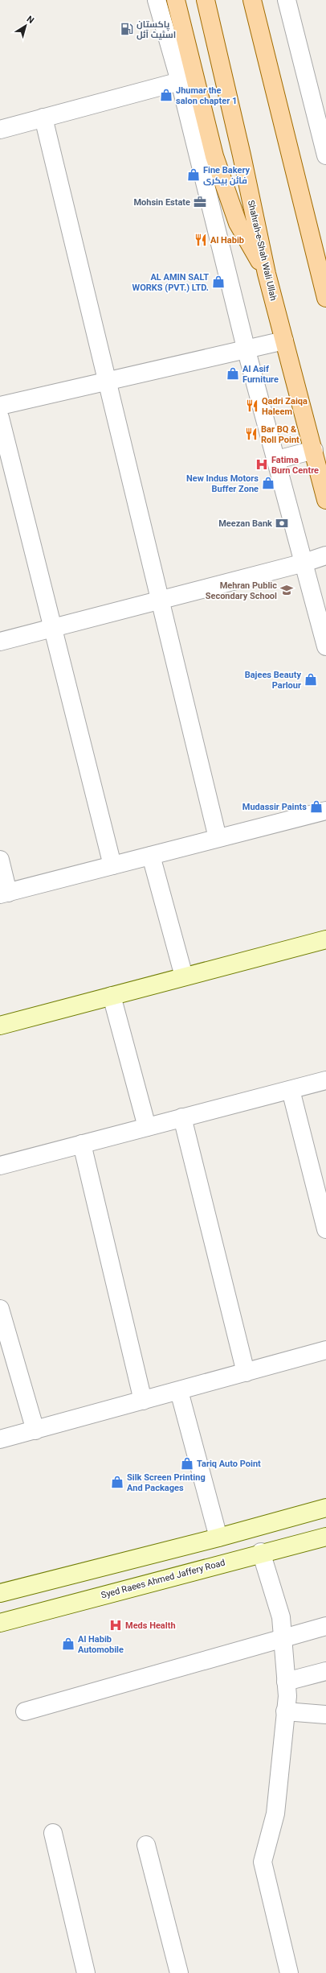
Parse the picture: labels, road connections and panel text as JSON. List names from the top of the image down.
{
  "streets": {
    "main road": ["Shahrah-e-Shah Wali Ullah", "Syed Raees Ahmed Jaffery Road"]
  },
  "places": {
    "fuel station": ["پاکستان اسٹیٹ آئل"],
    "shop": [
      "Jhumar the salon chapter 1",
      "Fine Bakery فائن بیکری",
      "AL AMIN SALT WORKS (PVT.) LTD.",
      "Al Asif Furniture",
      "New Indus Motors Buffer Zone",
      "Bajees Beauty Parlour",
      "Mudassir Paints",
      "Tariq Auto Point",
      "Silk Screen Printing And Packages",
      "Al Habib Automobile"
    ],
    "office": ["Mohsin Estate"],
    "restaurant": ["Al Habib", "Qadri Zaiqa Haleem", "Bar BQ & Roll Point"],
    "hospital": ["Fatima Burn Centre", "Meds Health"],
    "bank": ["Meezan Bank"],
    "school or university": ["Mehran Public Secondary School"]
  },
  "north": "top right"
}
